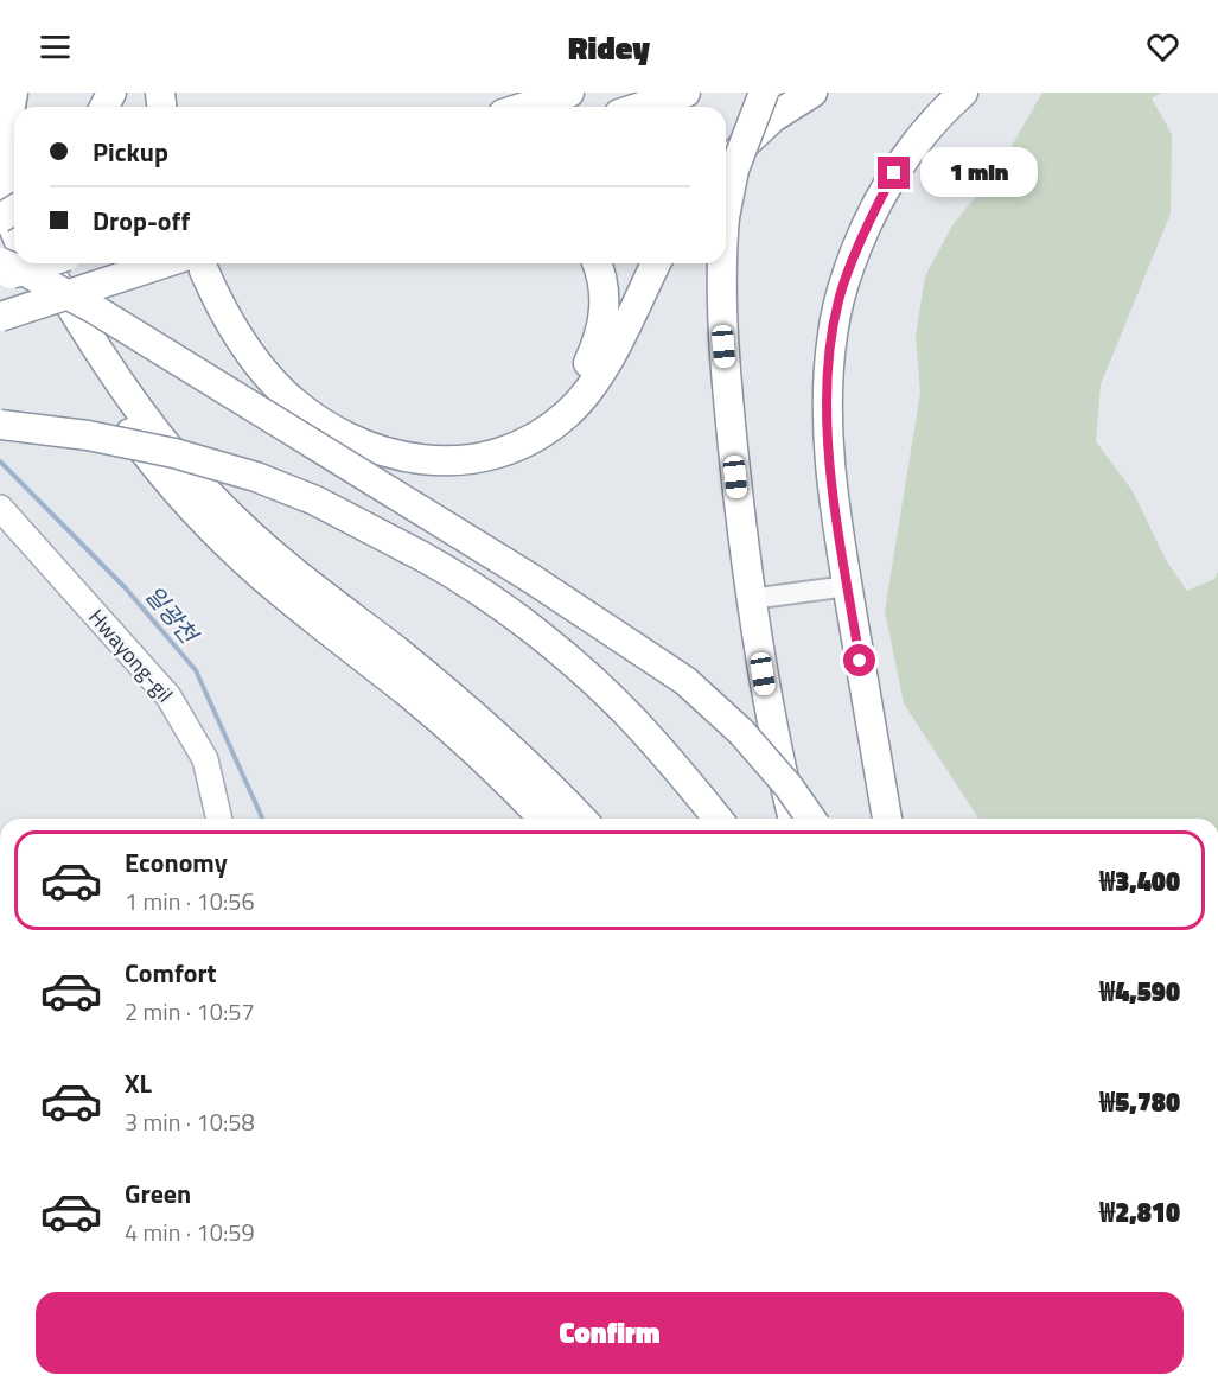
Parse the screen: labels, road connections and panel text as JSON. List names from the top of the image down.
{
  "streets": {
    "main road": ["Hwayong-gil"]
  },
  "water": ["일광천"],
  "page": {
    "header": "Ridey",
    "banner": ["Pickup", "Drop-off"],
    "bubble": "1 min",
    "list": [
      {
        "name": "Economy",
        "note": "1 min · 10:56",
        "value": "₩3,400"
      },
      {
        "name": "Comfort",
        "note": "2 min · 10:57",
        "value": "₩4,590"
      },
      {
        "name": "XL",
        "note": "3 min · 10:58",
        "value": "₩5,780"
      },
      {
        "name": "Green",
        "note": "4 min · 10:59",
        "value": "₩2,810"
      }
    ],
    "buttons": "Confirm"
  }
}
